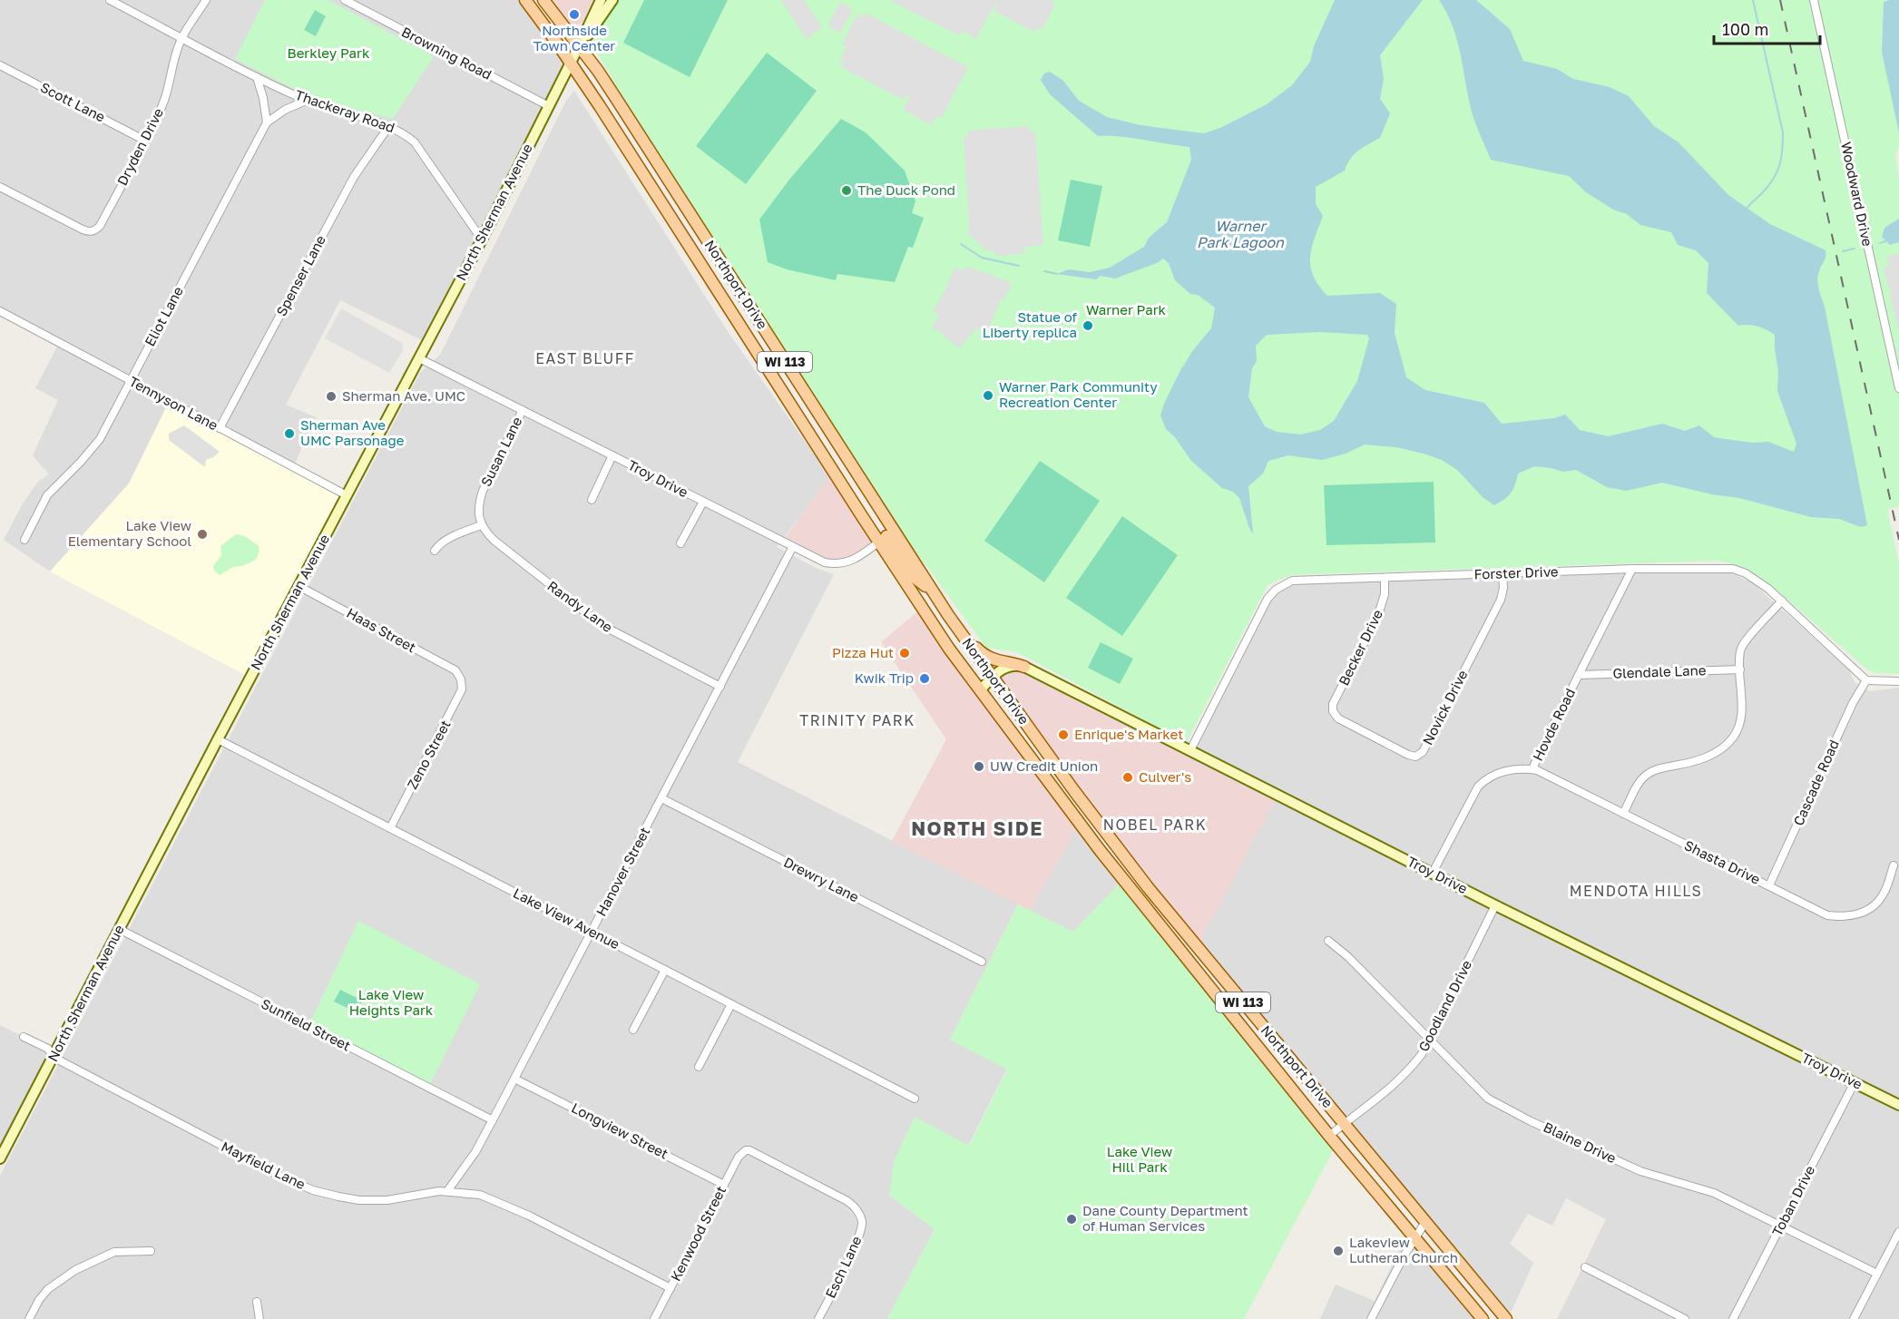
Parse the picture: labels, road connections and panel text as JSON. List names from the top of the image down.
{
  "streets": {
    "main road": ["Northport Drive", "WI 113"],
    "street": [
      "Browning Road",
      "Scott Lane",
      "Thackeray Road",
      "Dryden Drive",
      "Woodward Drive",
      "North Sherman Avenue",
      "Spenser Lane",
      "Eliot Lane",
      "Tennyson Lane",
      "Susan Lane",
      "Troy Drive",
      "Forster Drive",
      "Randy Lane",
      "Haas Street",
      "Becker Drive",
      "Glendale Lane",
      "Novick Drive",
      "Hovde Road",
      "Zeno Street",
      "Cascade Road",
      "Shasta Drive",
      "Hanover Street",
      "Drewry Lane",
      "Lake View Avenue",
      "Goodland Drive",
      "Sunfield Street",
      "Longview Street",
      "Blaine Drive",
      "Mayfield Lane",
      "Toban Drive",
      "Kenwood Street",
      "Esch Lane"
    ]
  },
  "crossings": [
    ["Browning Road", "North Sherman Avenue"],
    ["Scott Lane", "Dryden Drive"],
    ["Thackeray Road", "Dryden Drive"],
    ["Thackeray Road", "North Sherman Avenue"],
    ["Thackeray Road", "Spenser Lane"],
    ["Thackeray Road", "Eliot Lane"],
    ["North Sherman Avenue", "Northport Drive"],
    ["North Sherman Avenue", "Tennyson Lane"],
    ["North Sherman Avenue", "Troy Drive"],
    ["North Sherman Avenue", "Haas Street"],
    ["North Sherman Avenue", "Lake View Avenue"],
    ["North Sherman Avenue", "Sunfield Street"],
    ["North Sherman Avenue", "Mayfield Lane"],
    ["Spenser Lane", "Tennyson Lane"],
    ["Northport Drive", "Troy Drive"],
    ["Northport Drive", "Goodland Drive"],
    ["Eliot Lane", "Tennyson Lane"],
    ["Susan Lane", "Troy Drive"],
    ["Susan Lane", "Randy Lane"],
    ["Troy Drive", "Forster Drive"],
    ["Troy Drive", "Hovde Road"],
    ["Troy Drive", "Hanover Street"],
    ["Troy Drive", "Goodland Drive"],
    ["Troy Drive", "Toban Drive"],
    ["Forster Drive", "Becker Drive"],
    ["Forster Drive", "Novick Drive"],
    ["Forster Drive", "Hovde Road"],
    ["Forster Drive", "Cascade Road"],
    ["Randy Lane", "Hanover Street"],
    ["Haas Street", "Zeno Street"],
    ["Becker Drive", "Novick Drive"],
    ["Glendale Lane", "Hovde Road"],
    ["Hovde Road", "Shasta Drive"],
    ["Zeno Street", "Lake View Avenue"],
    ["Cascade Road", "Shasta Drive"],
    ["Hanover Street", "Drewry Lane"],
    ["Hanover Street", "Lake View Avenue"],
    ["Hanover Street", "Sunfield Street"],
    ["Hanover Street", "Longview Street"],
    ["Hanover Street", "Mayfield Lane"],
    ["Goodland Drive", "Blaine Drive"],
    ["Longview Street", "Kenwood Street"],
    ["Blaine Drive", "Toban Drive"],
    ["Mayfield Lane", "Kenwood Street"],
    ["Kenwood Street", "Esch Lane"]
  ],
  "districts": [
    "EAST BLUFF",
    "TRINITY PARK",
    "NOBEL PARK",
    "NORTH SIDE",
    "MENDOTA HILLS"
  ],
  "water": ["Warner Park Lagoon"],
  "parks": [
    "Berkley Park",
    "Warner Park",
    "Lake View Heights Park",
    "Lake View Hill Park"
  ],
  "places": [
    "Northside Town Center",
    "The Duck Pond",
    "Statue of Liberty replica",
    "Warner Park Community Recreation Center",
    "Sherman Ave. UMC",
    "Sherman Ave UMC Parsonage",
    "Lake View Elementary School",
    "Pizza Hut",
    "Kwik Trip",
    "Enrique's Market",
    "UW Credit Union",
    "Culver's",
    "Dane County Department of Human Services",
    "Lakeview Lutheran Church"
  ],
  "scale_bar": "100 m"
}
